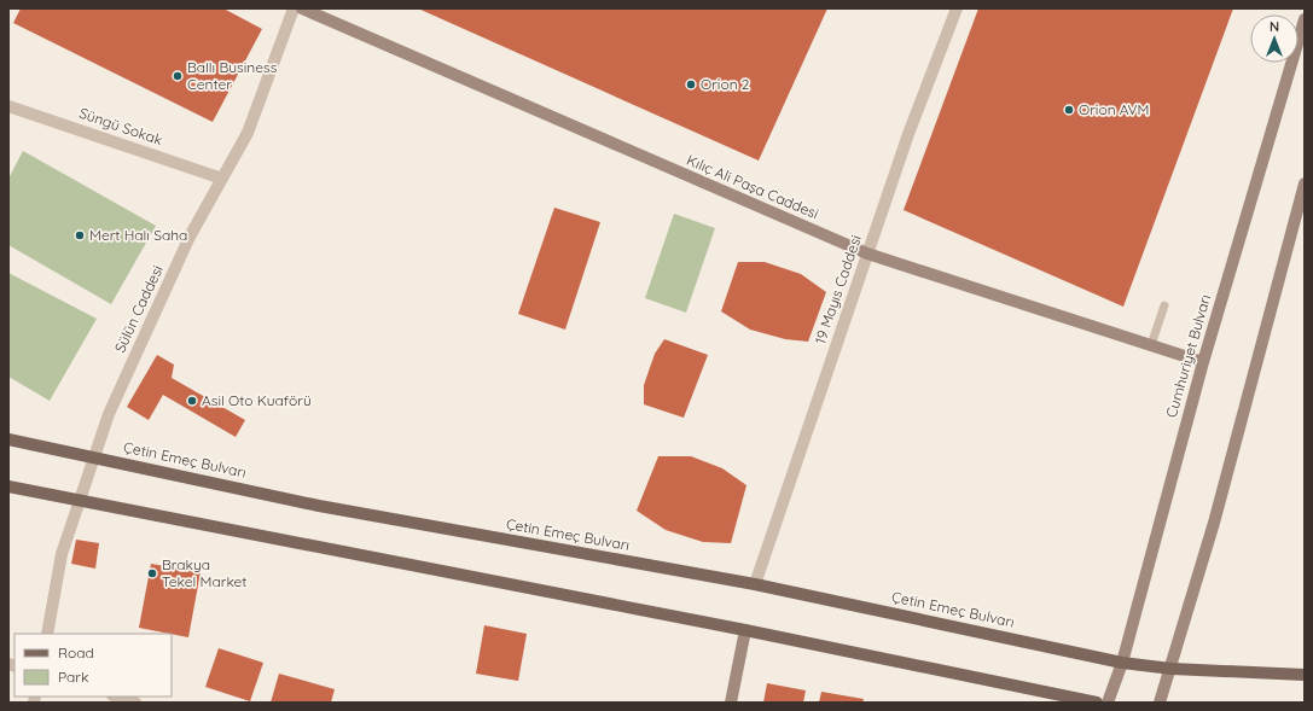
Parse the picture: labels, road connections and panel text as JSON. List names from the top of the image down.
{
  "streets": {
    "main road": ["Kılıç Ali Paşa Caddesi", "Cumhuriyet Bulvarı", "Çetin Emeç Bulvarı"],
    "street": ["Süngü Sokak", "19 Mayıs Caddesi", "Sülün Caddesi"]
  },
  "crossings": [
    ["Süngü Sokak", "Sülün Caddesi"],
    ["Kılıç Ali Paşa Caddesi", "19 Mayıs Caddesi"],
    ["Kılıç Ali Paşa Caddesi", "Cumhuriyet Bulvarı"],
    ["19 Mayıs Caddesi", "Çetin Emeç Bulvarı"],
    ["Sülün Caddesi", "Çetin Emeç Bulvarı"],
    ["Cumhuriyet Bulvarı", "Çetin Emeç Bulvarı"]
  ],
  "places": [
    "Ballı Business Center",
    "Orion 2",
    "Orion AVM",
    "Mert Halı Saha",
    "Asil Oto Kuaförü",
    "Brakya Tekel Market"
  ],
  "legend": ["Road", "Park"],
  "north": "top"
}
